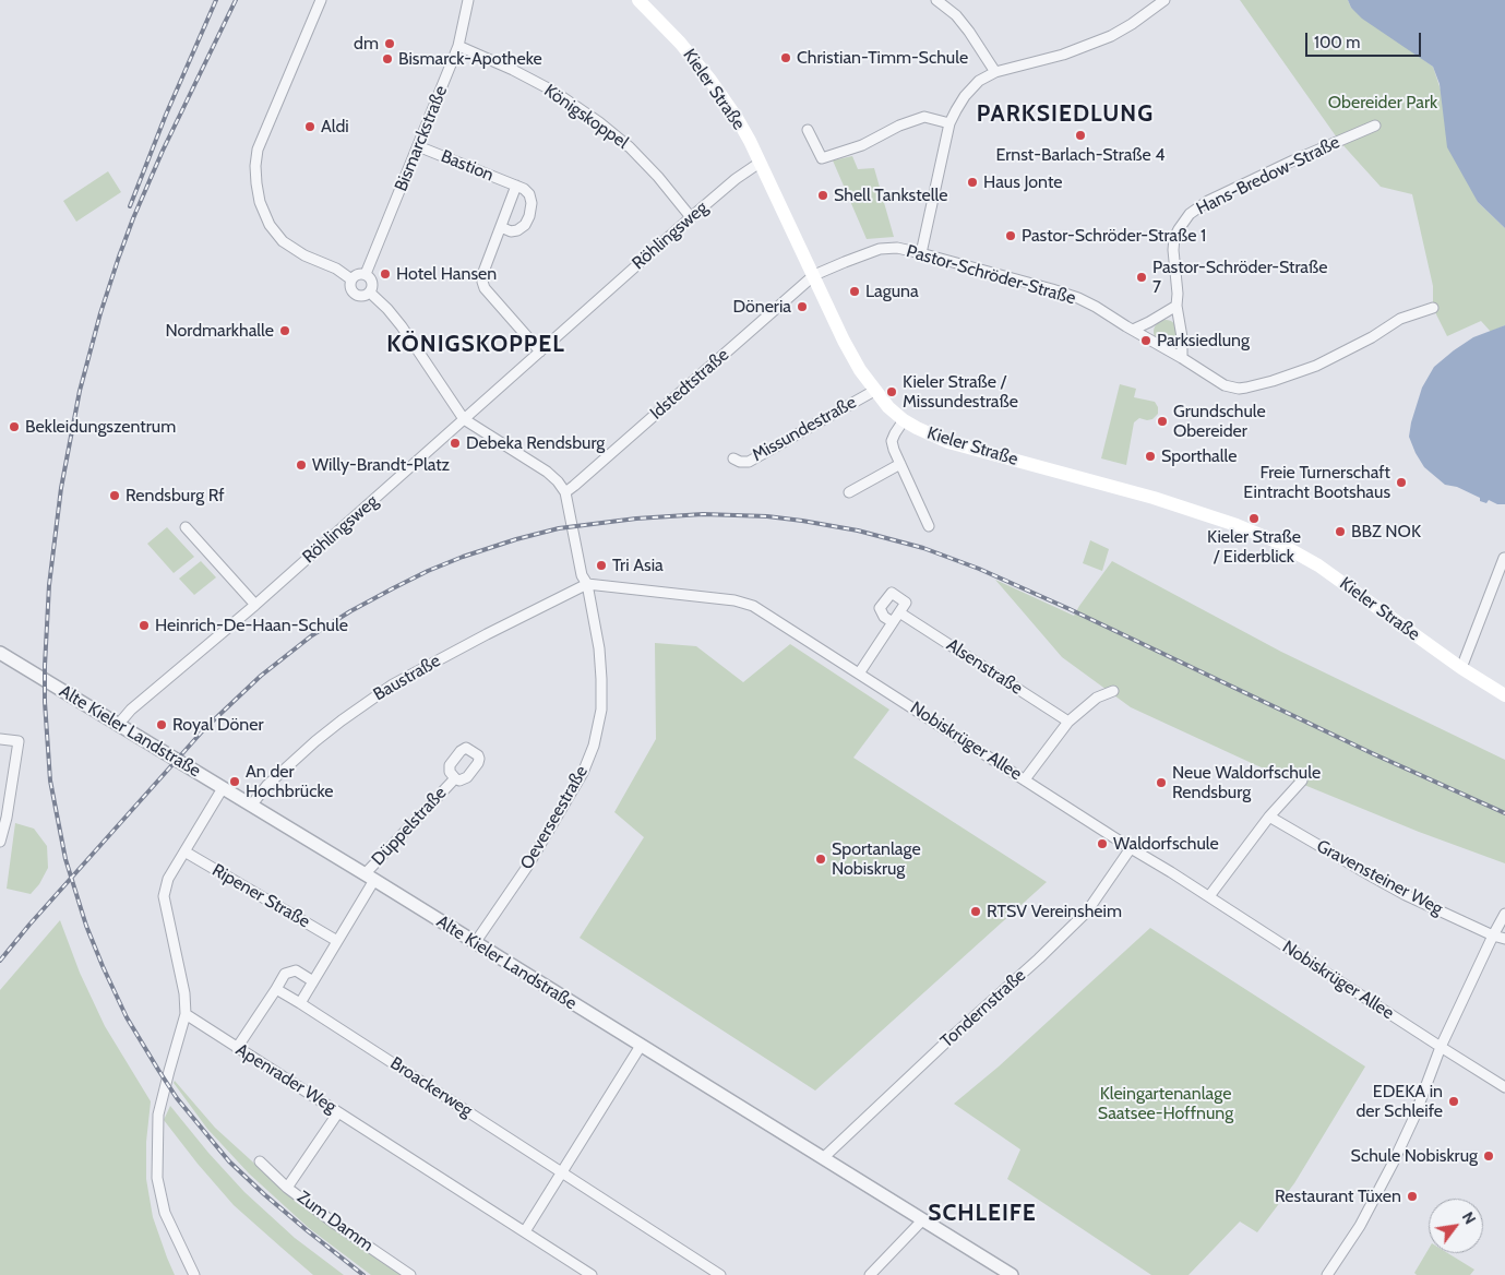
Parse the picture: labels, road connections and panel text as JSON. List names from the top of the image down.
{
  "streets": {
    "main road": ["Kieler Straße"],
    "street": [
      "Königskoppel",
      "Bismarckstraße",
      "Bastion",
      "Hans-Bredow-Straße",
      "Röhlingsweg",
      "Pastor-Schröder-Straße",
      "Idstedtstraße",
      "Missundestraße",
      "Alsenstraße",
      "Baustraße",
      "Alte Kieler Landstraße",
      "Nobiskrüger Allee",
      "Oeverseestraße",
      "Düppelstraße",
      "Gravensteiner Weg",
      "Ripener Straße",
      "Tondernstraße",
      "Apenrader Weg",
      "Broackerweg",
      "Zum Damm"
    ]
  },
  "crossings": [
    ["Kieler Straße", "Röhlingsweg"],
    ["Kieler Straße", "Pastor-Schröder-Straße"],
    ["Kieler Straße", "Idstedtstraße"],
    ["Kieler Straße", "Missundestraße"],
    ["Königskoppel", "Bismarckstraße"],
    ["Königskoppel", "Röhlingsweg"],
    ["Bismarckstraße", "Bastion"],
    ["Bastion", "Röhlingsweg"],
    ["Röhlingsweg", "Alte Kieler Landstraße"],
    ["Pastor-Schröder-Straße", "Idstedtstraße"],
    ["Baustraße", "Alte Kieler Landstraße"],
    ["Baustraße", "Nobiskrüger Allee"],
    ["Baustraße", "Oeverseestraße"],
    ["Alte Kieler Landstraße", "Oeverseestraße"],
    ["Alte Kieler Landstraße", "Düppelstraße"],
    ["Alte Kieler Landstraße", "Tondernstraße"],
    ["Nobiskrüger Allee", "Oeverseestraße"],
    ["Nobiskrüger Allee", "Tondernstraße"],
    ["Apenrader Weg", "Zum Damm"]
  ],
  "districts": ["PARKSIEDLUNG", "KÖNIGSKOPPEL", "SCHLEIFE"],
  "parks": ["Obereider Park", "Kleingartenanlage Saatsee-Hoffnung"],
  "places": [
    "dm",
    "Christian-Timm-Schule",
    "Bismarck-Apotheke",
    "Aldi",
    "Ernst-Barlach-Straße 4",
    "Haus Jonte",
    "Shell Tankstelle",
    "Pastor-Schröder-Straße 1",
    "Hotel Hansen",
    "Pastor-Schröder-Straße 7",
    "Laguna",
    "Döneria",
    "Nordmarkhalle",
    "Parksiedlung",
    "Kieler Straße / Missundestraße",
    "Grundschule Obereider",
    "Bekleidungszentrum",
    "Debeka Rendsburg",
    "Sporthalle",
    "Willy-Brandt-Platz",
    "Freie Turnerschaft Eintracht Bootshaus",
    "Rendsburg Rf",
    "Kieler Straße / Eiderblick",
    "BBZ NOK",
    "Tri Asia",
    "Heinrich-De-Haan-Schule",
    "Royal Döner",
    "An der Hochbrücke",
    "Neue Waldorfschule Rendsburg",
    "Waldorfschule",
    "Sportanlage Nobiskrug",
    "RTSV Vereinsheim",
    "EDEKA in der Schleife",
    "Schule Nobiskrug",
    "Restaurant Tüxen"
  ],
  "scale_bar": "100 m",
  "north": "top right"
}
